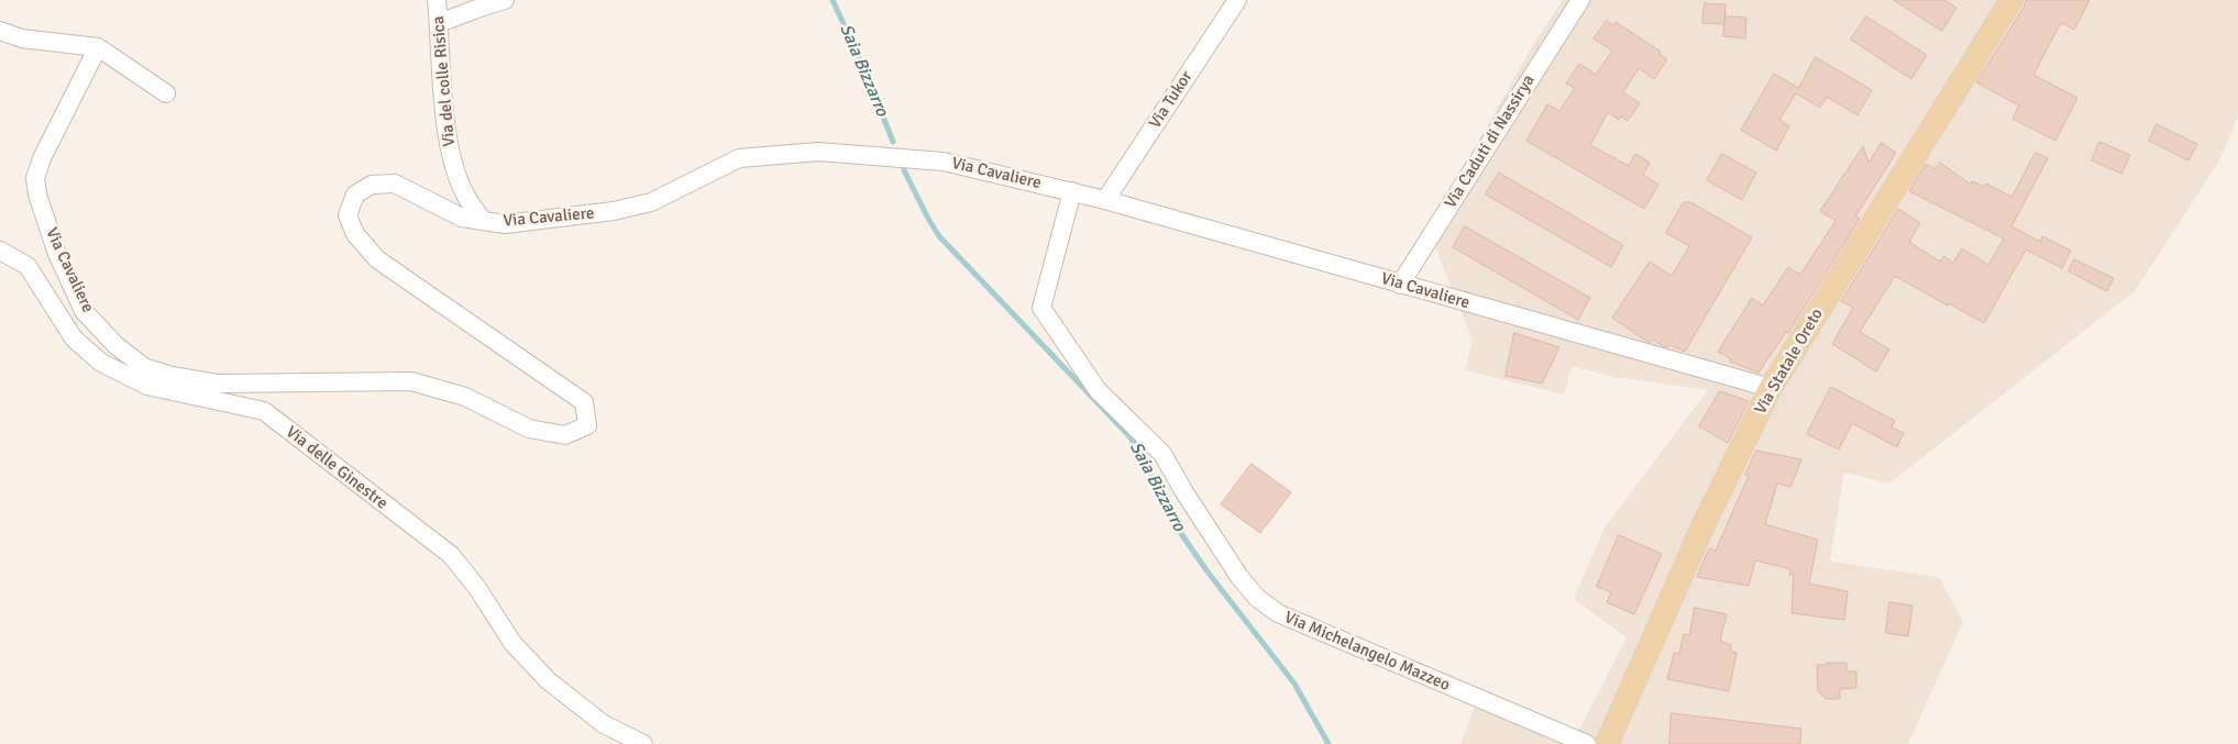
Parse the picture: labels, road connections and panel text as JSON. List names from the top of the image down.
{
  "streets": {
    "main road": ["Via Statale Oreto"],
    "street": [
      "Via del colle Risica",
      "Via Tukor",
      "Via Caduti di Nassirya",
      "Via Cavaliere",
      "Via delle Ginestre",
      "Via Michelangelo Mazzeo"
    ]
  },
  "crossings": [
    ["Via del colle Risica", "Via Cavaliere"],
    ["Via Tukor", "Via Cavaliere"],
    ["Via Caduti di Nassirya", "Via Cavaliere"],
    ["Via Cavaliere", "Via Statale Oreto"],
    ["Via Cavaliere", "Via Michelangelo Mazzeo"]
  ],
  "water": ["Saia Bizzarro"]
}
